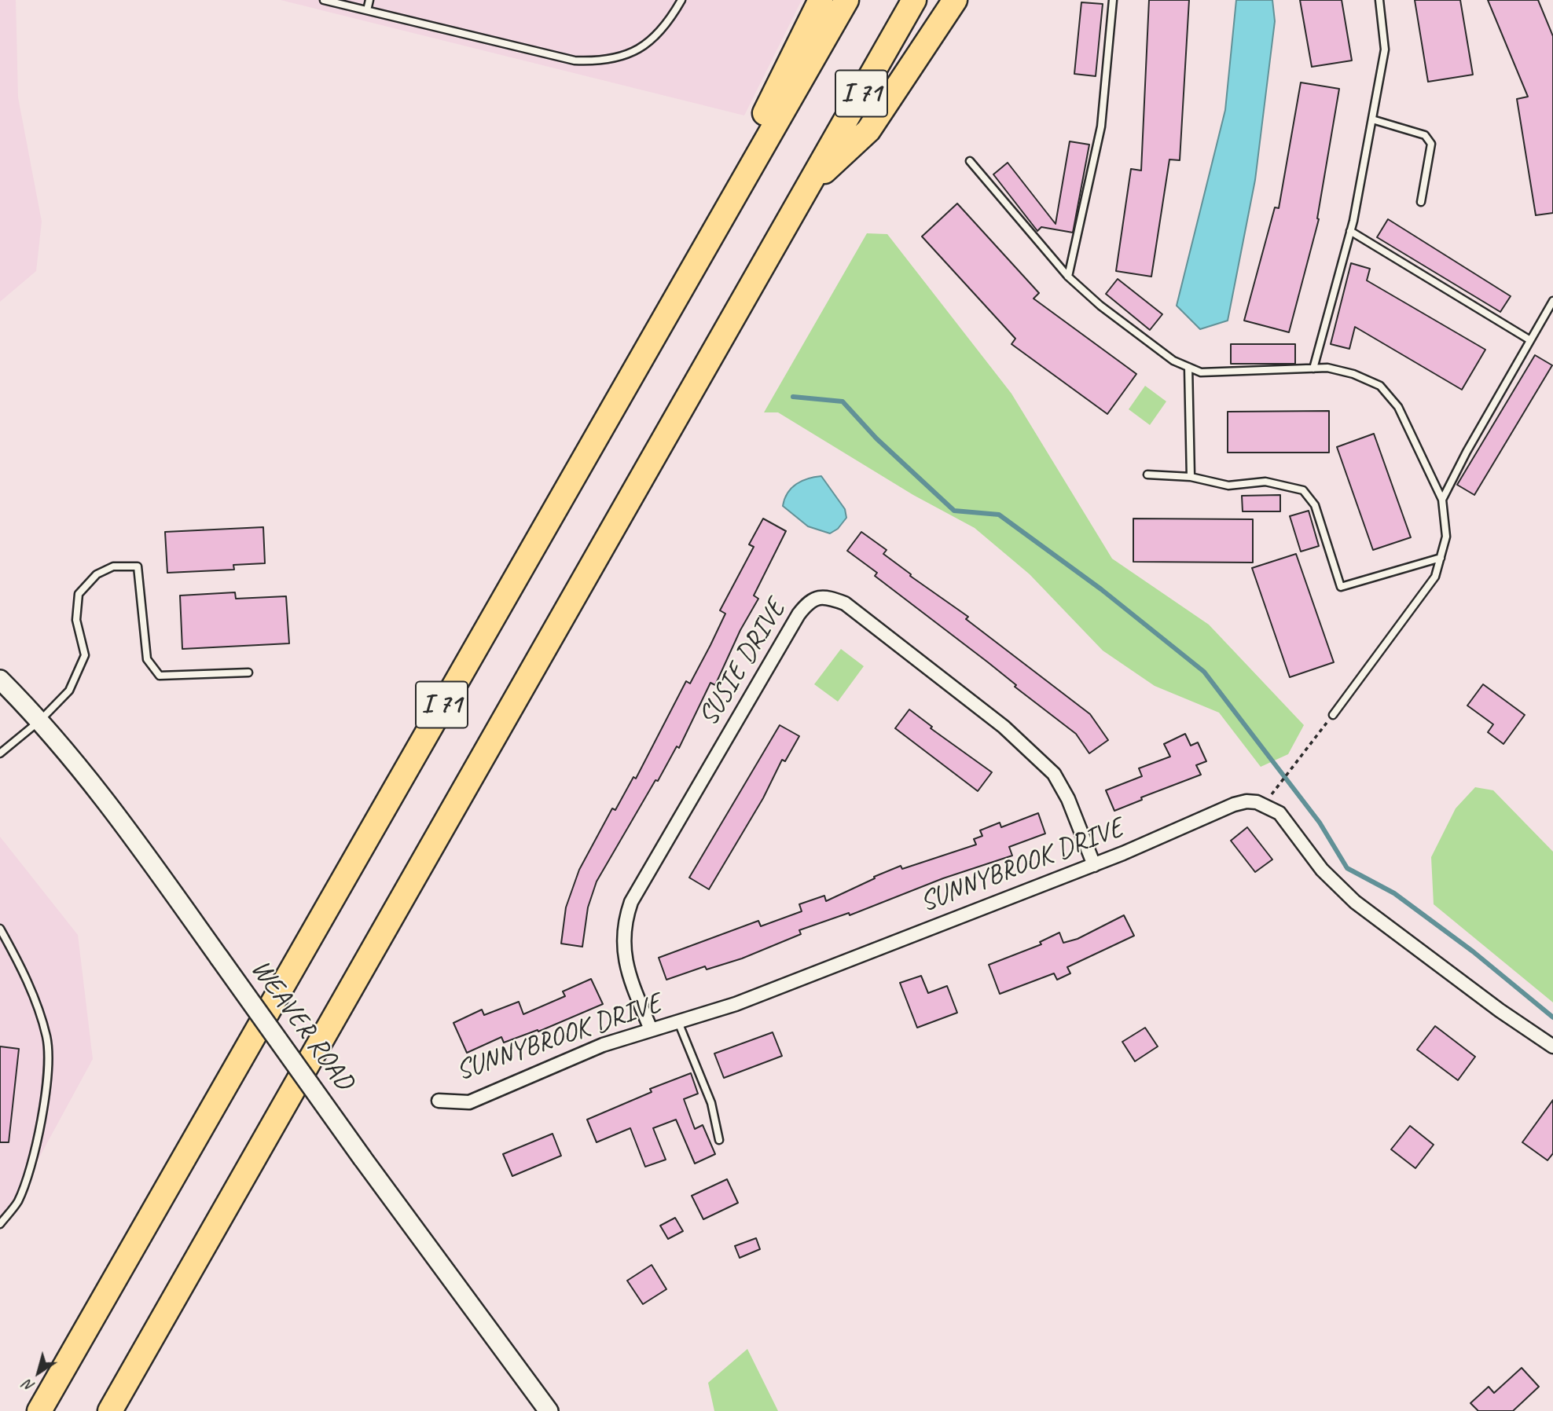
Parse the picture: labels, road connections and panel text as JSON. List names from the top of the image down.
{
  "streets": {
    "highway": ["I 71"],
    "main road": ["WEAVER ROAD"],
    "street": ["SUSIE DRIVE", "SUNNYBROOK DRIVE"]
  },
  "crossings": [
    ["SUSIE DRIVE", "SUNNYBROOK DRIVE"]
  ],
  "north": "bottom left"
}
